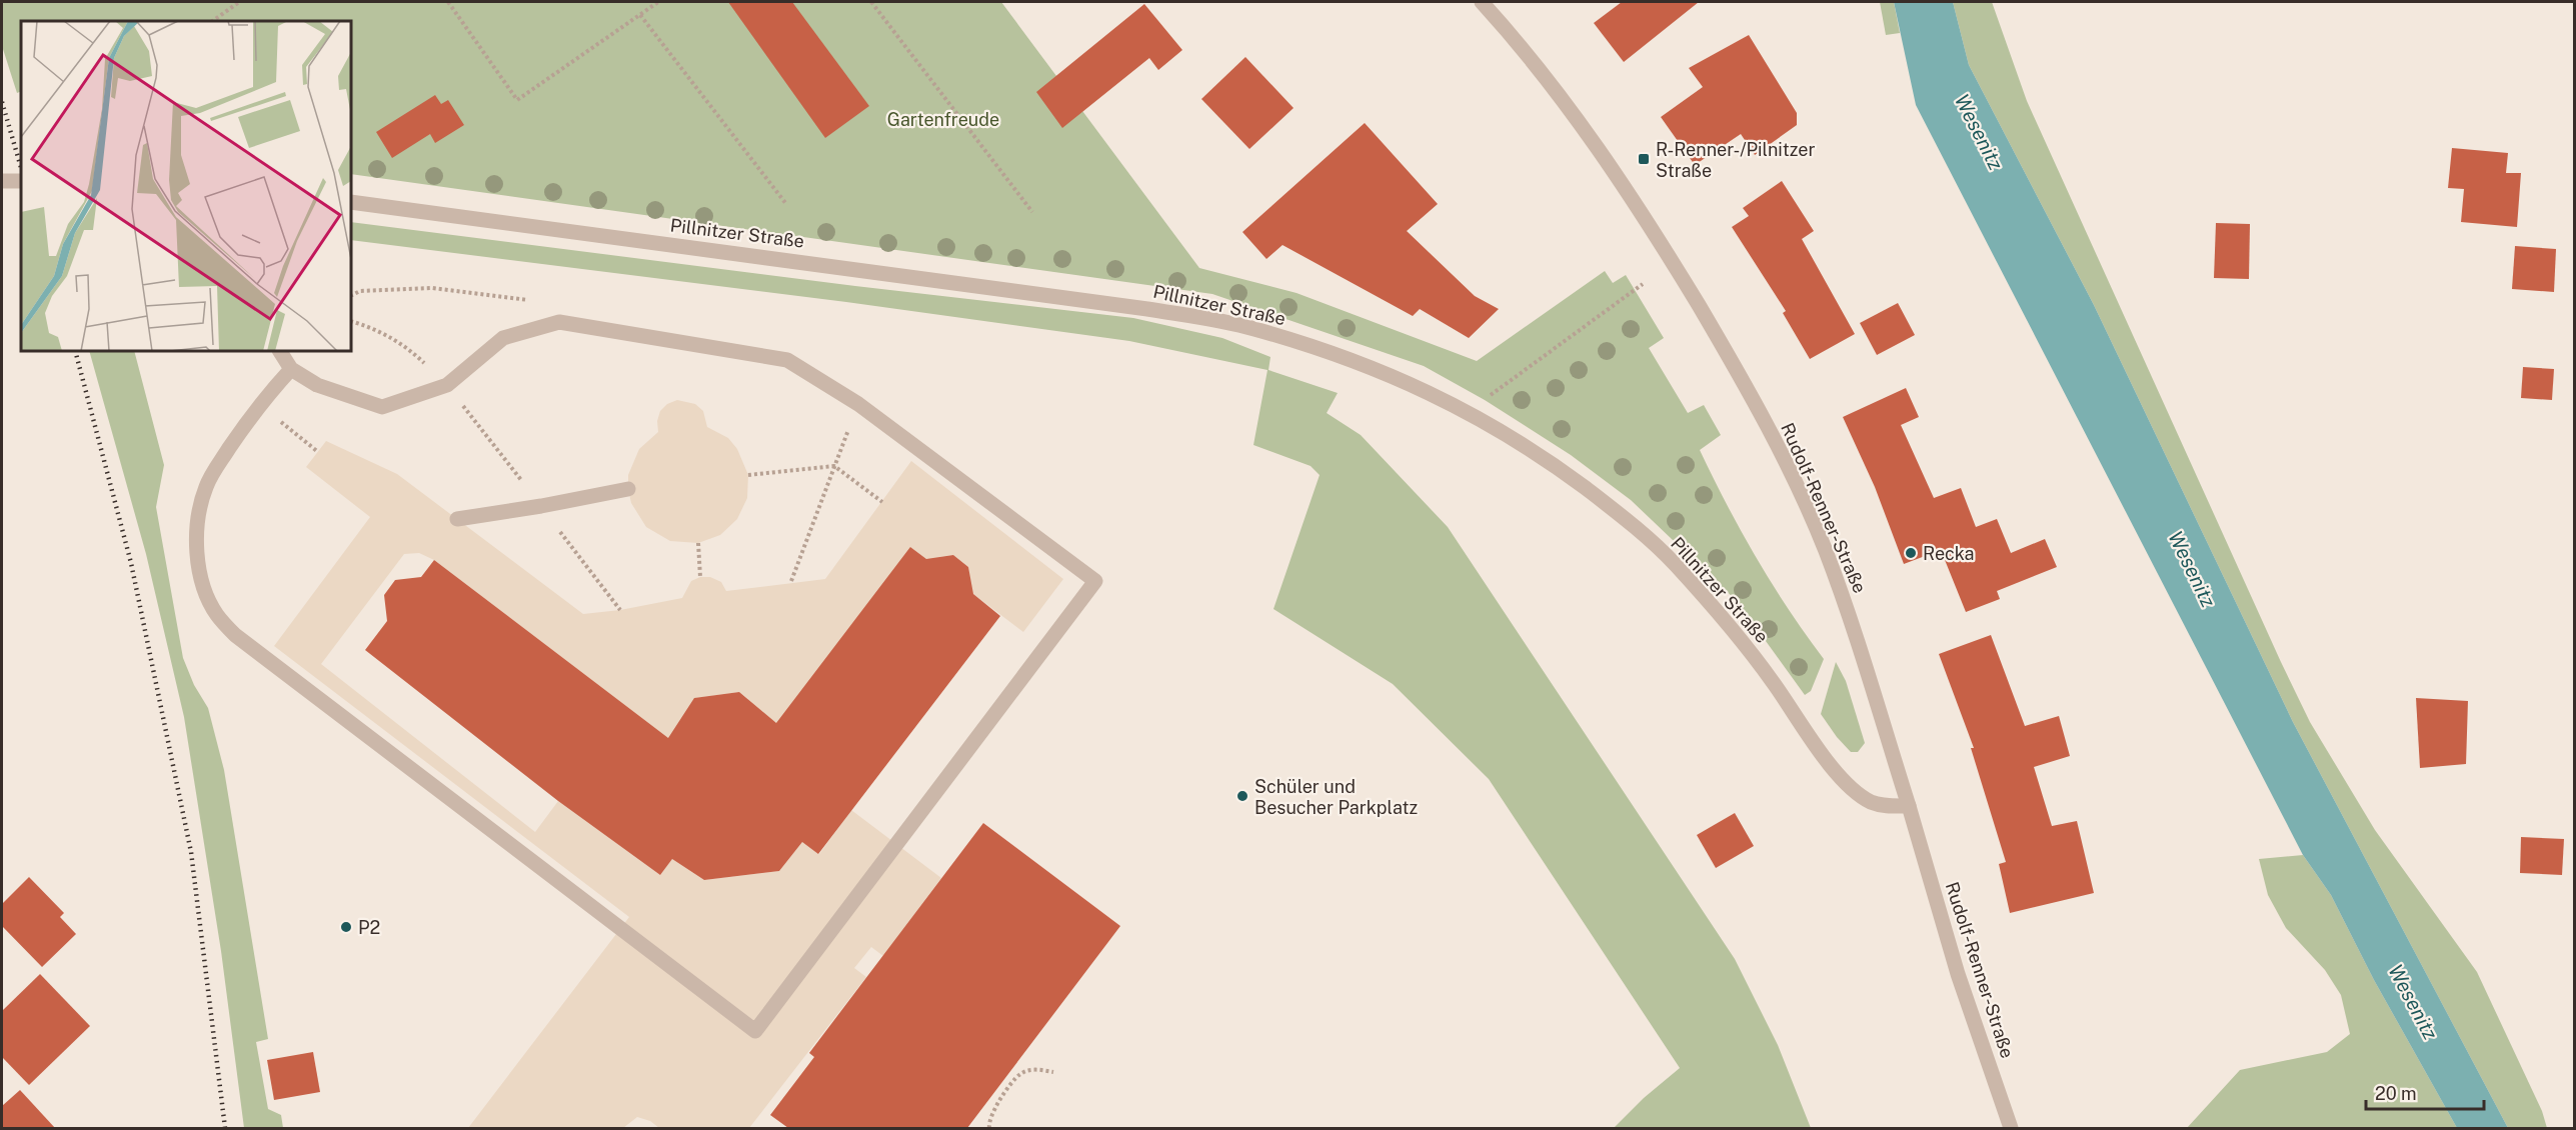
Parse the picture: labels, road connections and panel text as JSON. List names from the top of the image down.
{
  "streets": {
    "street": ["Pillnitzer Straße", "Rudolf-Renner-Straße"]
  },
  "crossings": [
    ["Pillnitzer Straße", "Rudolf-Renner-Straße"]
  ],
  "water": ["Wesenitz"],
  "parks": ["Gartenfreude"],
  "places": {
    "transit": ["R-Renner-/Pilnitzer Straße"],
    "other": ["Recka", "Schüler und Besucher Parkplatz", "P2"]
  },
  "scale_bar": "20 m"
}
